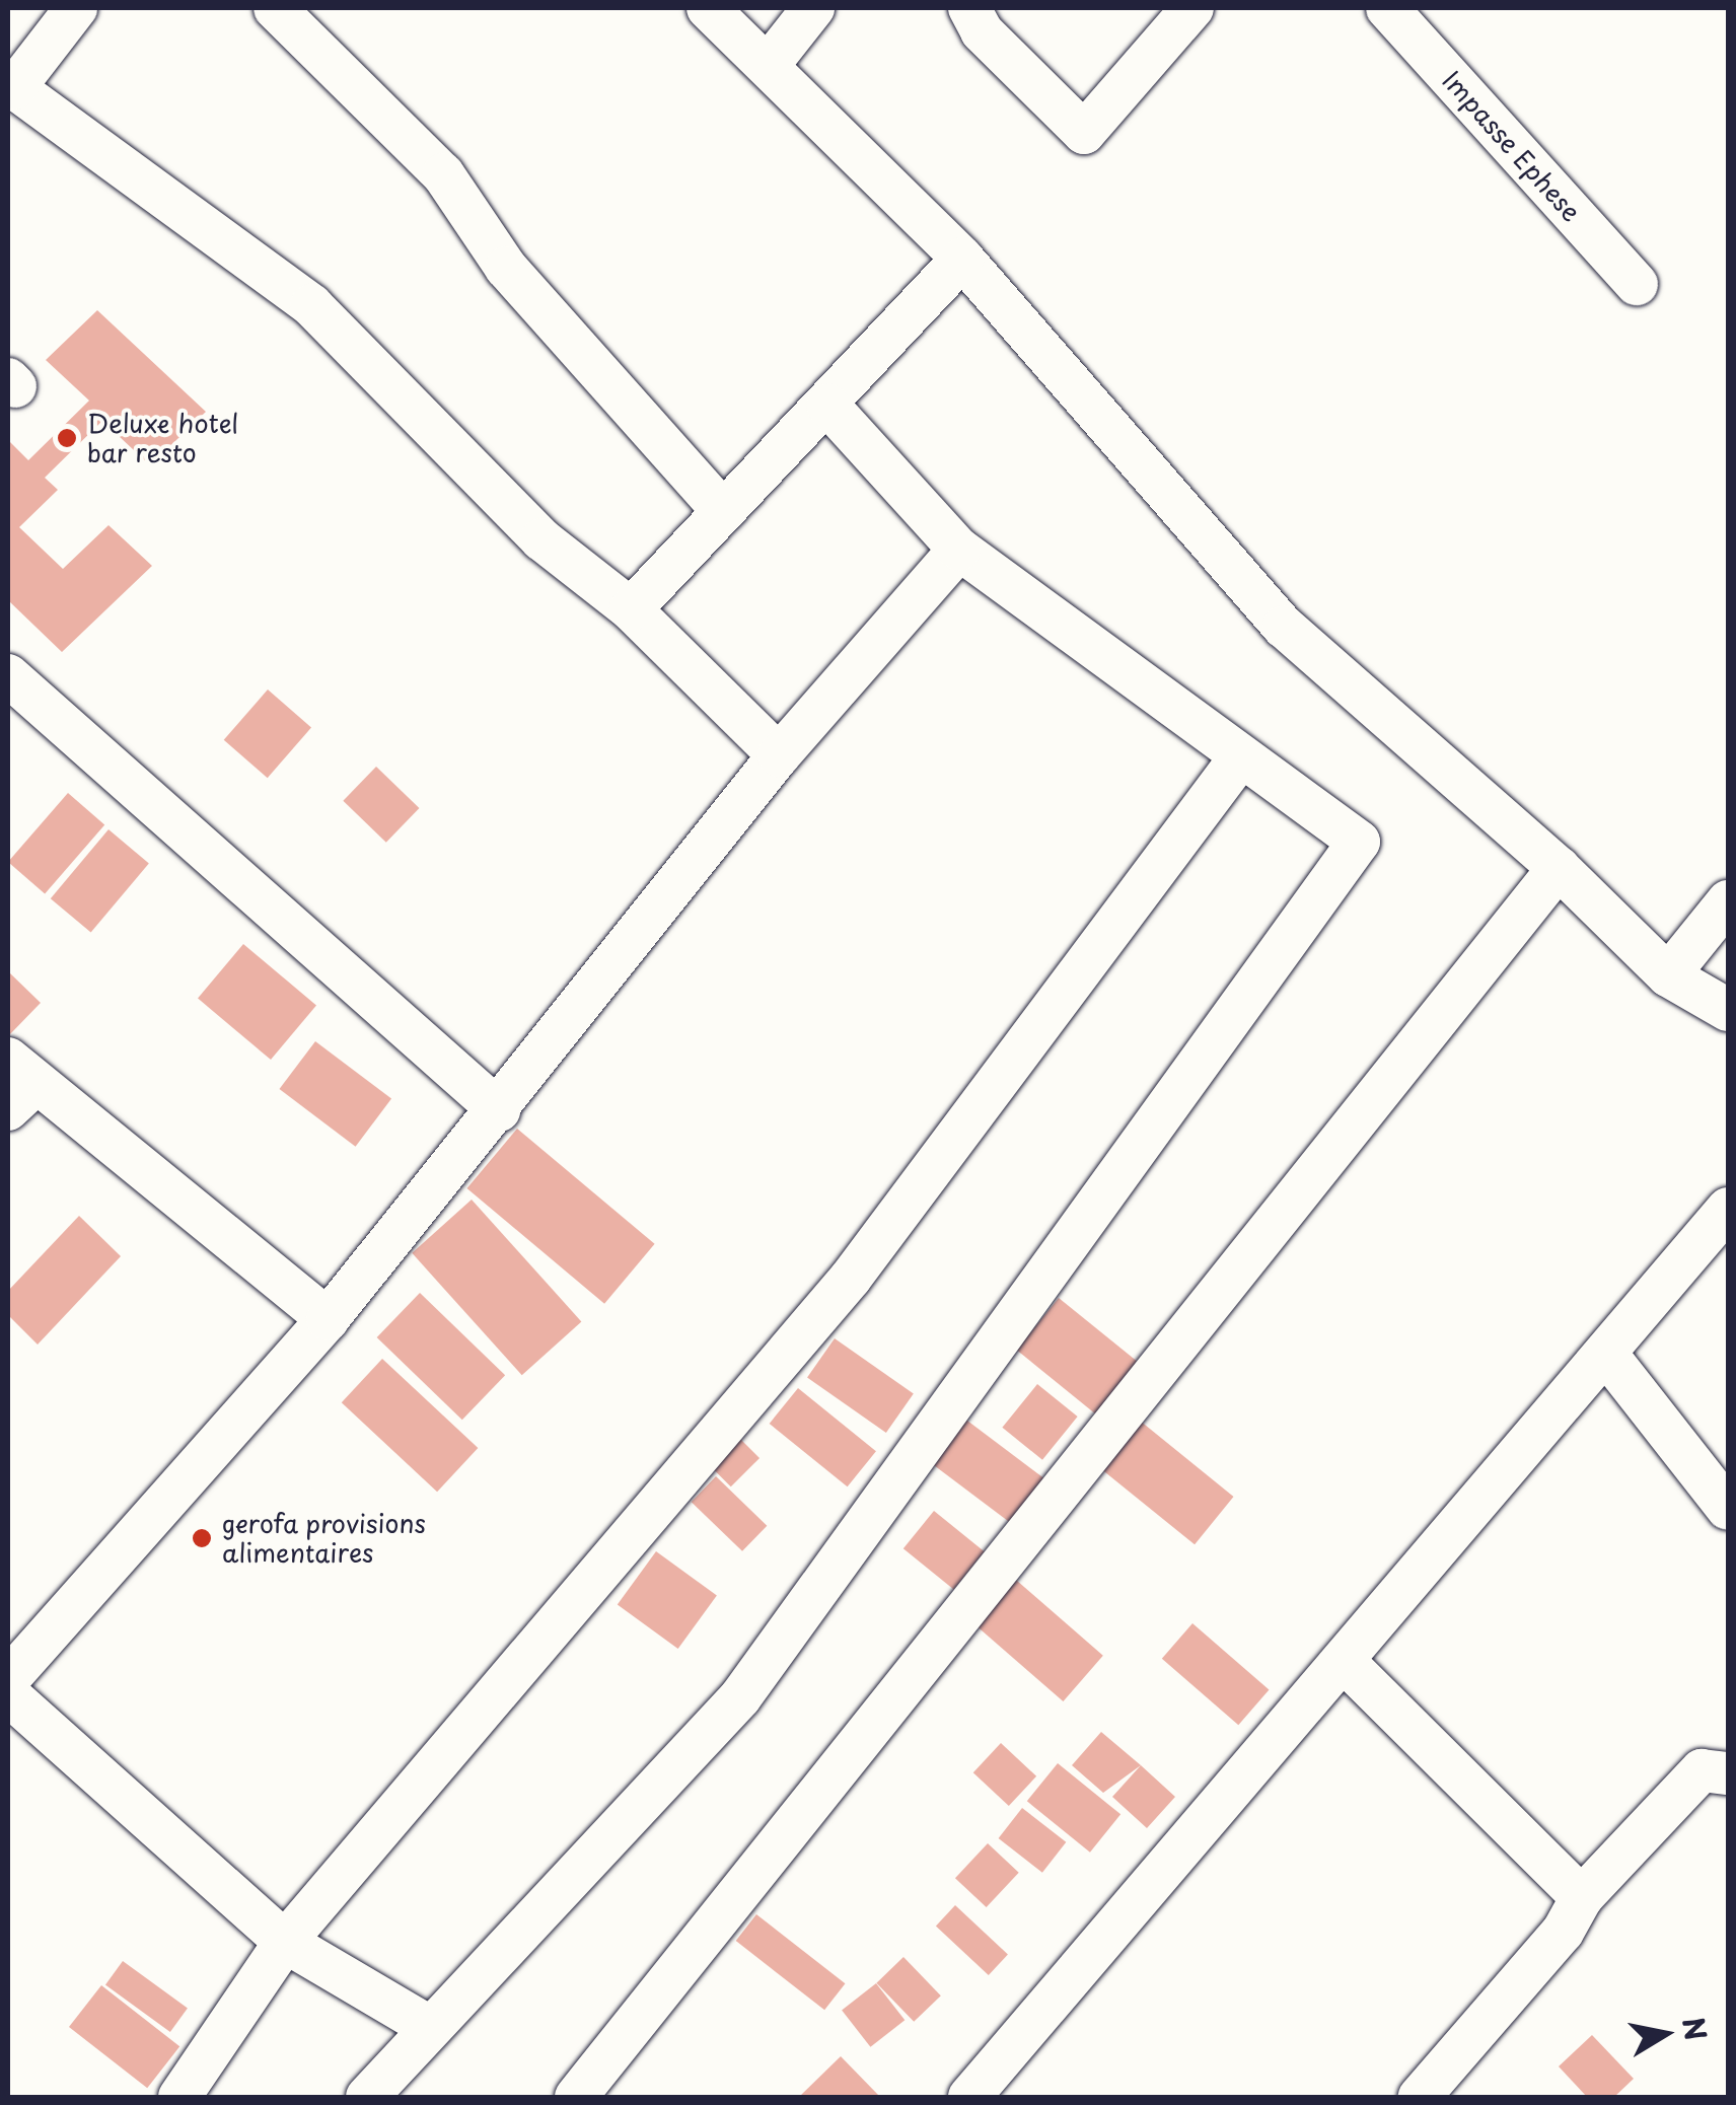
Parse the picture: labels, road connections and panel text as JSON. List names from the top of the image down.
{
  "streets": {
    "street": ["Impasse Ephese"]
  },
  "places": ["Deluxe hotel bar resto", "gerofa provisions alimentaires"],
  "north": "right"
}
